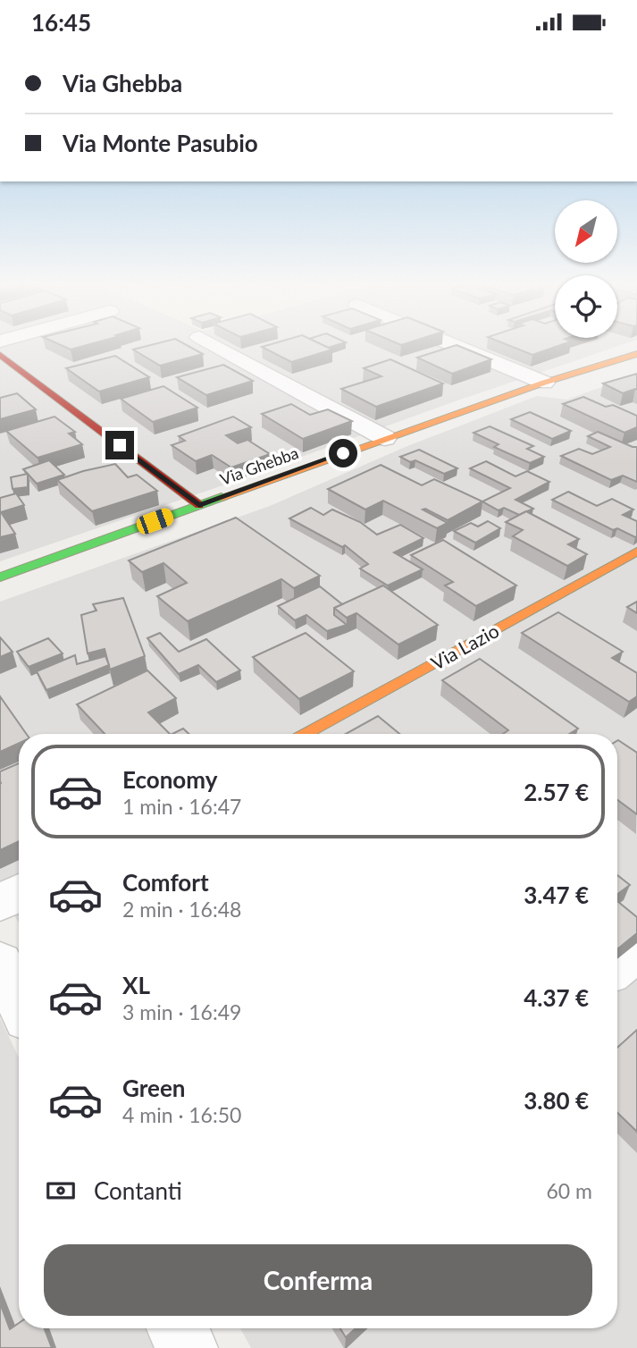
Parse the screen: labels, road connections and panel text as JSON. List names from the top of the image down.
{
  "streets": {
    "street": ["Via Ghebba", "Via Lazio"]
  },
  "north": "bottom left",
  "page": {
    "status": "16:45",
    "banner": ["Via Ghebba", "Via Monte Pasubio"],
    "list": [
      {
        "name": "Economy",
        "note": "1 min · 16:47",
        "value": "2.57 €"
      },
      {
        "name": "Comfort",
        "note": "2 min · 16:48",
        "value": "3.47 €"
      },
      {
        "name": "XL",
        "note": "3 min · 16:49",
        "value": "4.37 €"
      },
      {
        "name": "Green",
        "note": "4 min · 16:50",
        "value": "3.80 €"
      }
    ],
    "pay": ["Contanti", "60 m"],
    "buttons": "Conferma"
  }
}
